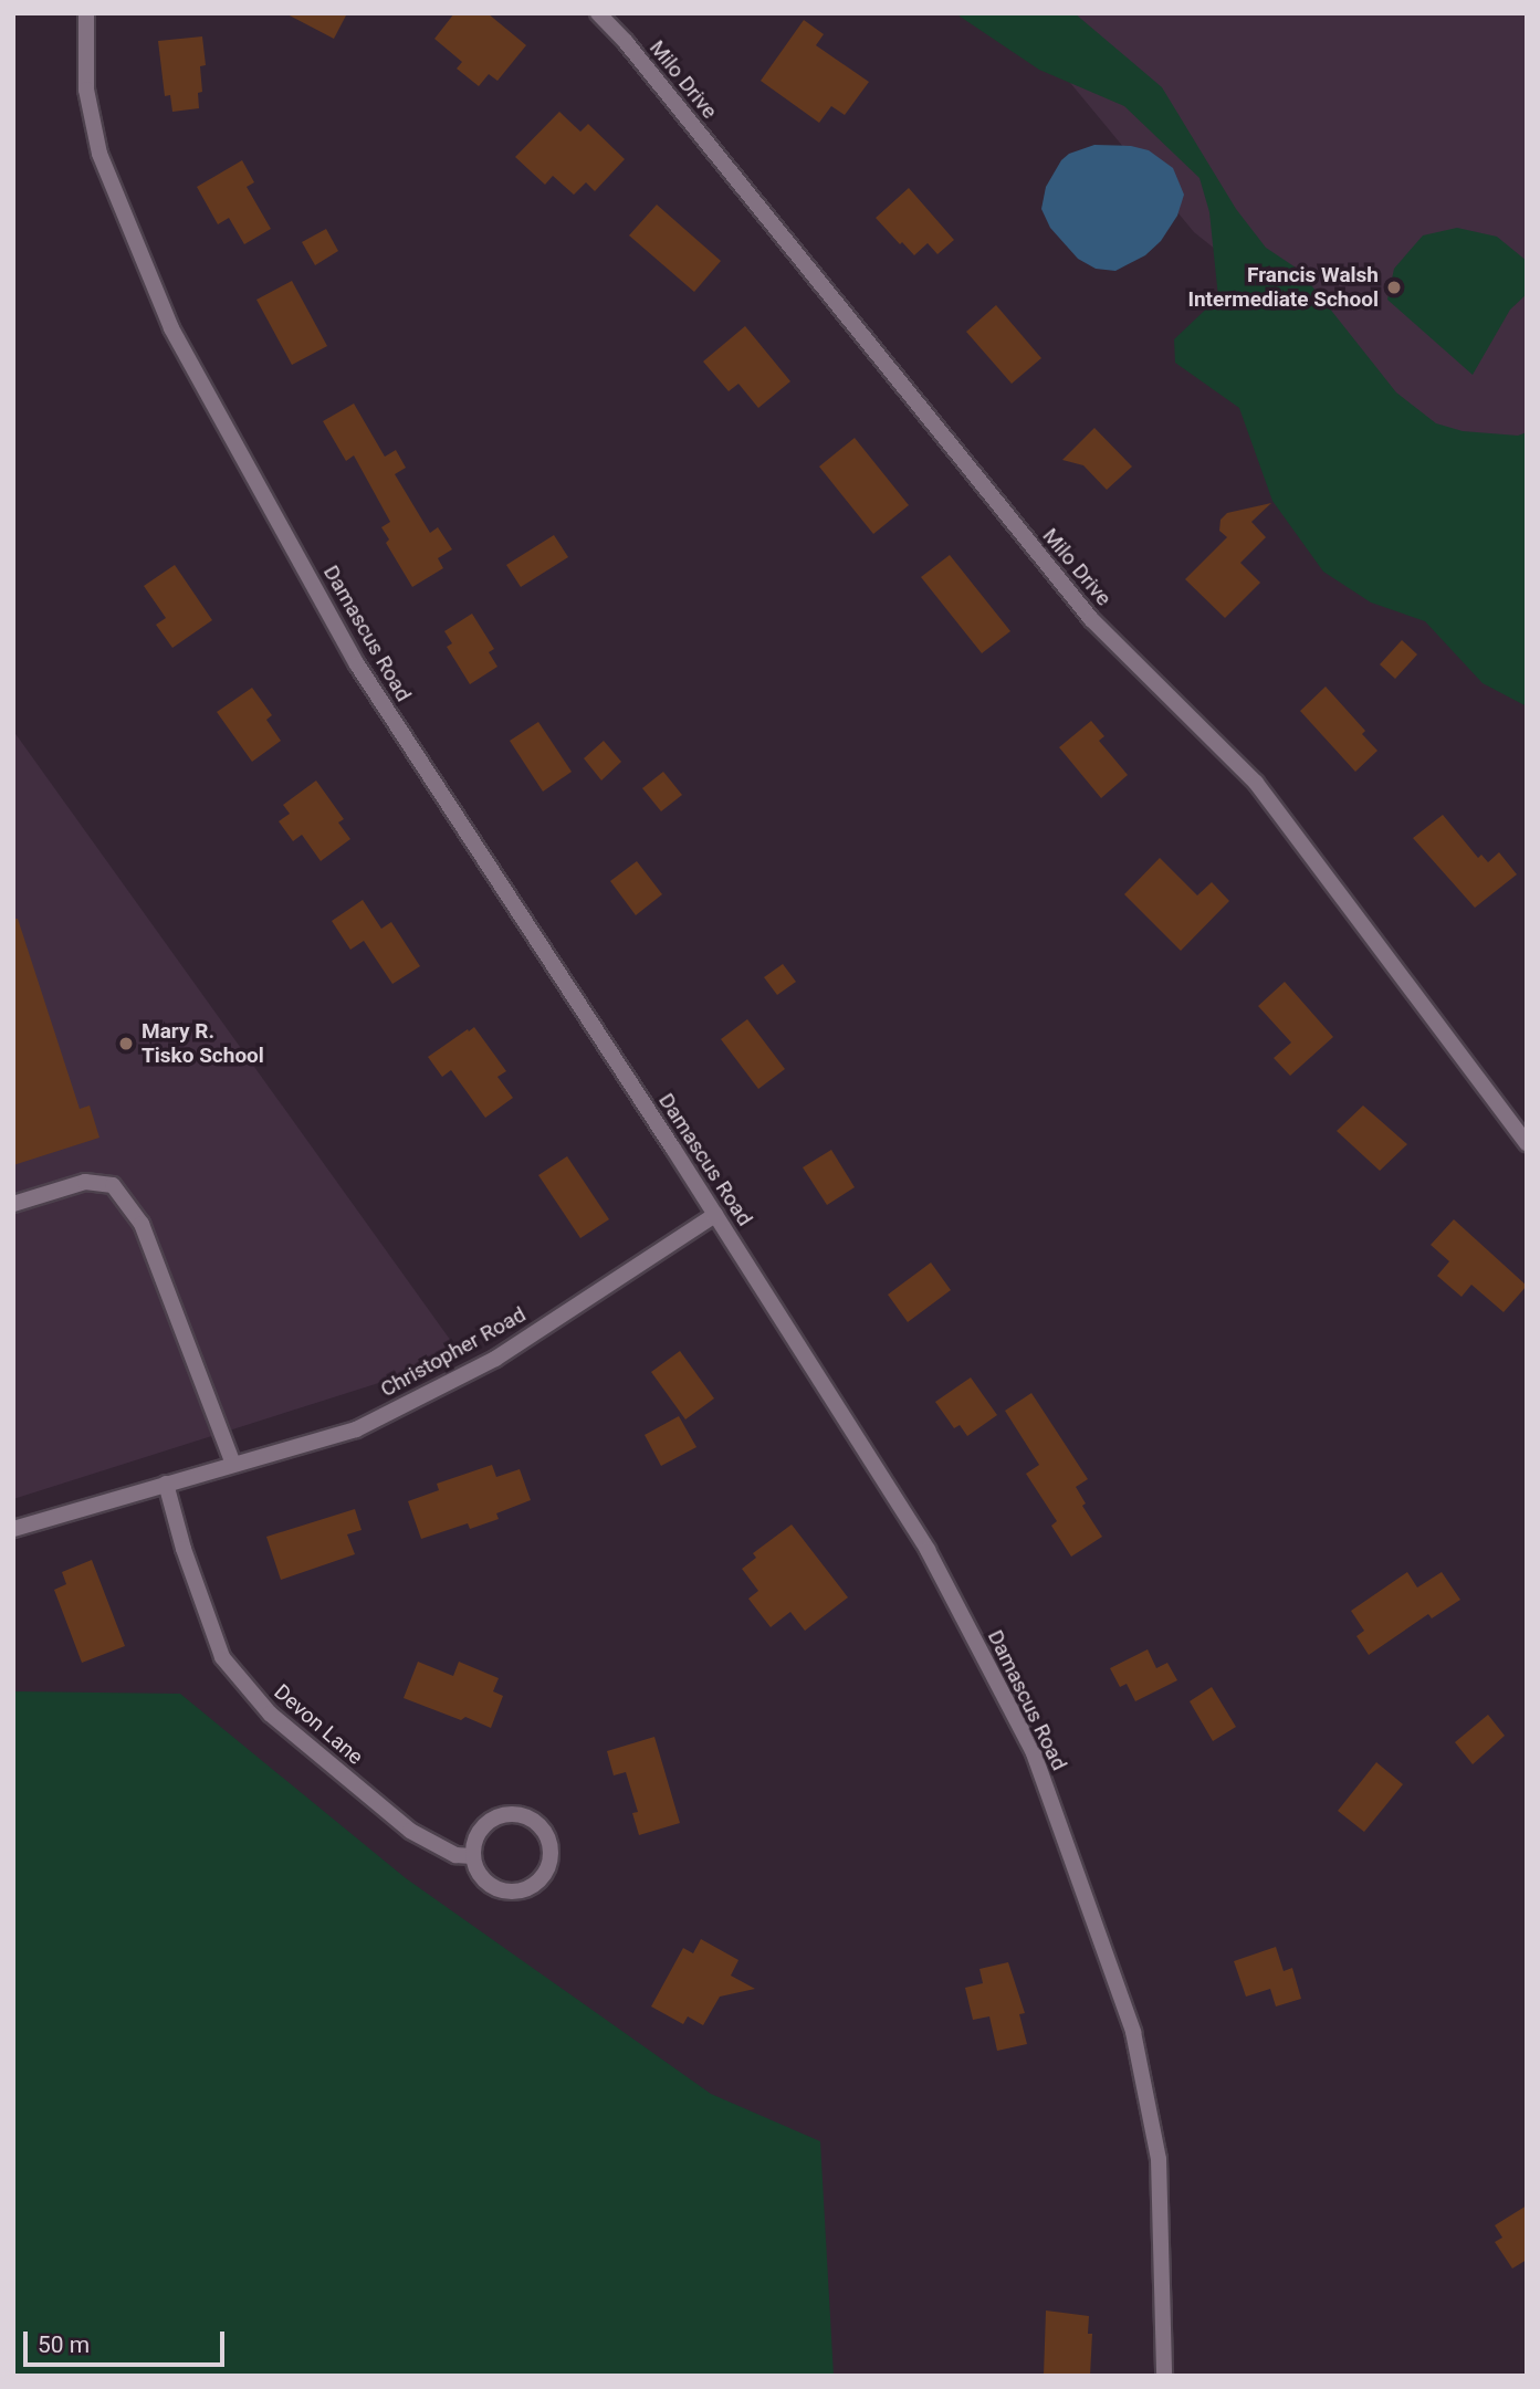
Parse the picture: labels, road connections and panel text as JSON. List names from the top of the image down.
{
  "streets": {
    "street": [
      "Milo Drive",
      "Damascus Road",
      "Christopher Road",
      "Devon Lane"
    ]
  },
  "crossings": [
    ["Damascus Road", "Christopher Road"],
    ["Christopher Road", "Devon Lane"]
  ],
  "places": ["Francis Walsh Intermediate School", "Mary R. Tisko School"],
  "scale_bar": "50 m"
}
